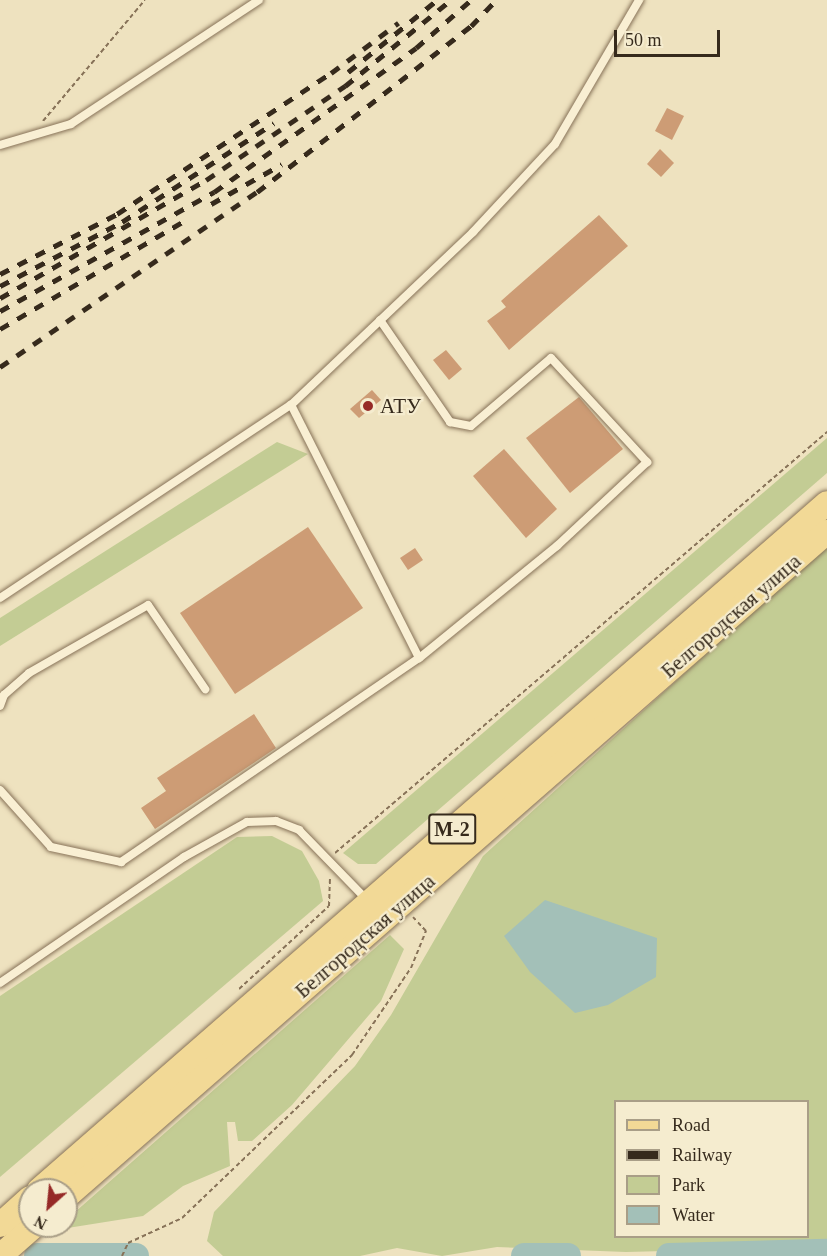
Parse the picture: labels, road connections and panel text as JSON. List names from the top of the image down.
{
  "streets": {
    "main road": ["Белгородская улица", "М-2"]
  },
  "crossings": [
    ["Белгородская улица", "М-2"]
  ],
  "places": ["АТУ"],
  "legend": [
    "Road",
    "Railway",
    "Park",
    "Water"
  ],
  "scale_bar": "50 m",
  "north": "bottom left"
}
